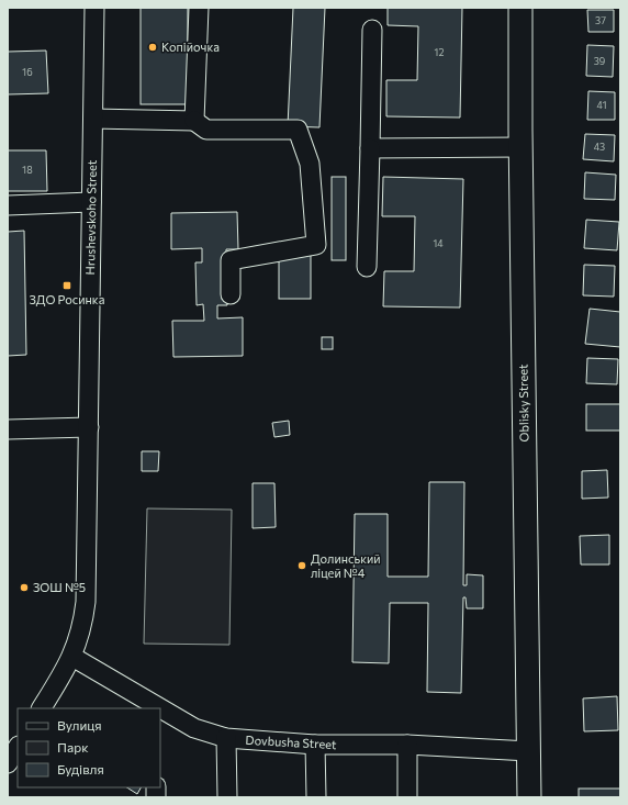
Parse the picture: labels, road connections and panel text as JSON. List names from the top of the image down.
{
  "streets": {
    "main road": ["Oblisky Street"],
    "street": ["Hrushevskoho Street", "Dovbusha Street"]
  },
  "crossings": [
    ["Hrushevskoho Street", "Dovbusha Street"],
    ["Oblisky Street", "Dovbusha Street"]
  ],
  "places": {
    "other": ["Копійочка", "Долинський ліцей №4", "ЗОШ №5"],
    "transit": ["ЗДО Росинка"]
  },
  "house_numbers": [
    "37",
    "12",
    "39",
    "16",
    "41",
    "43",
    "18",
    "14"
  ],
  "legend": ["Вулиця", "Парк", "Будівля"]
}
